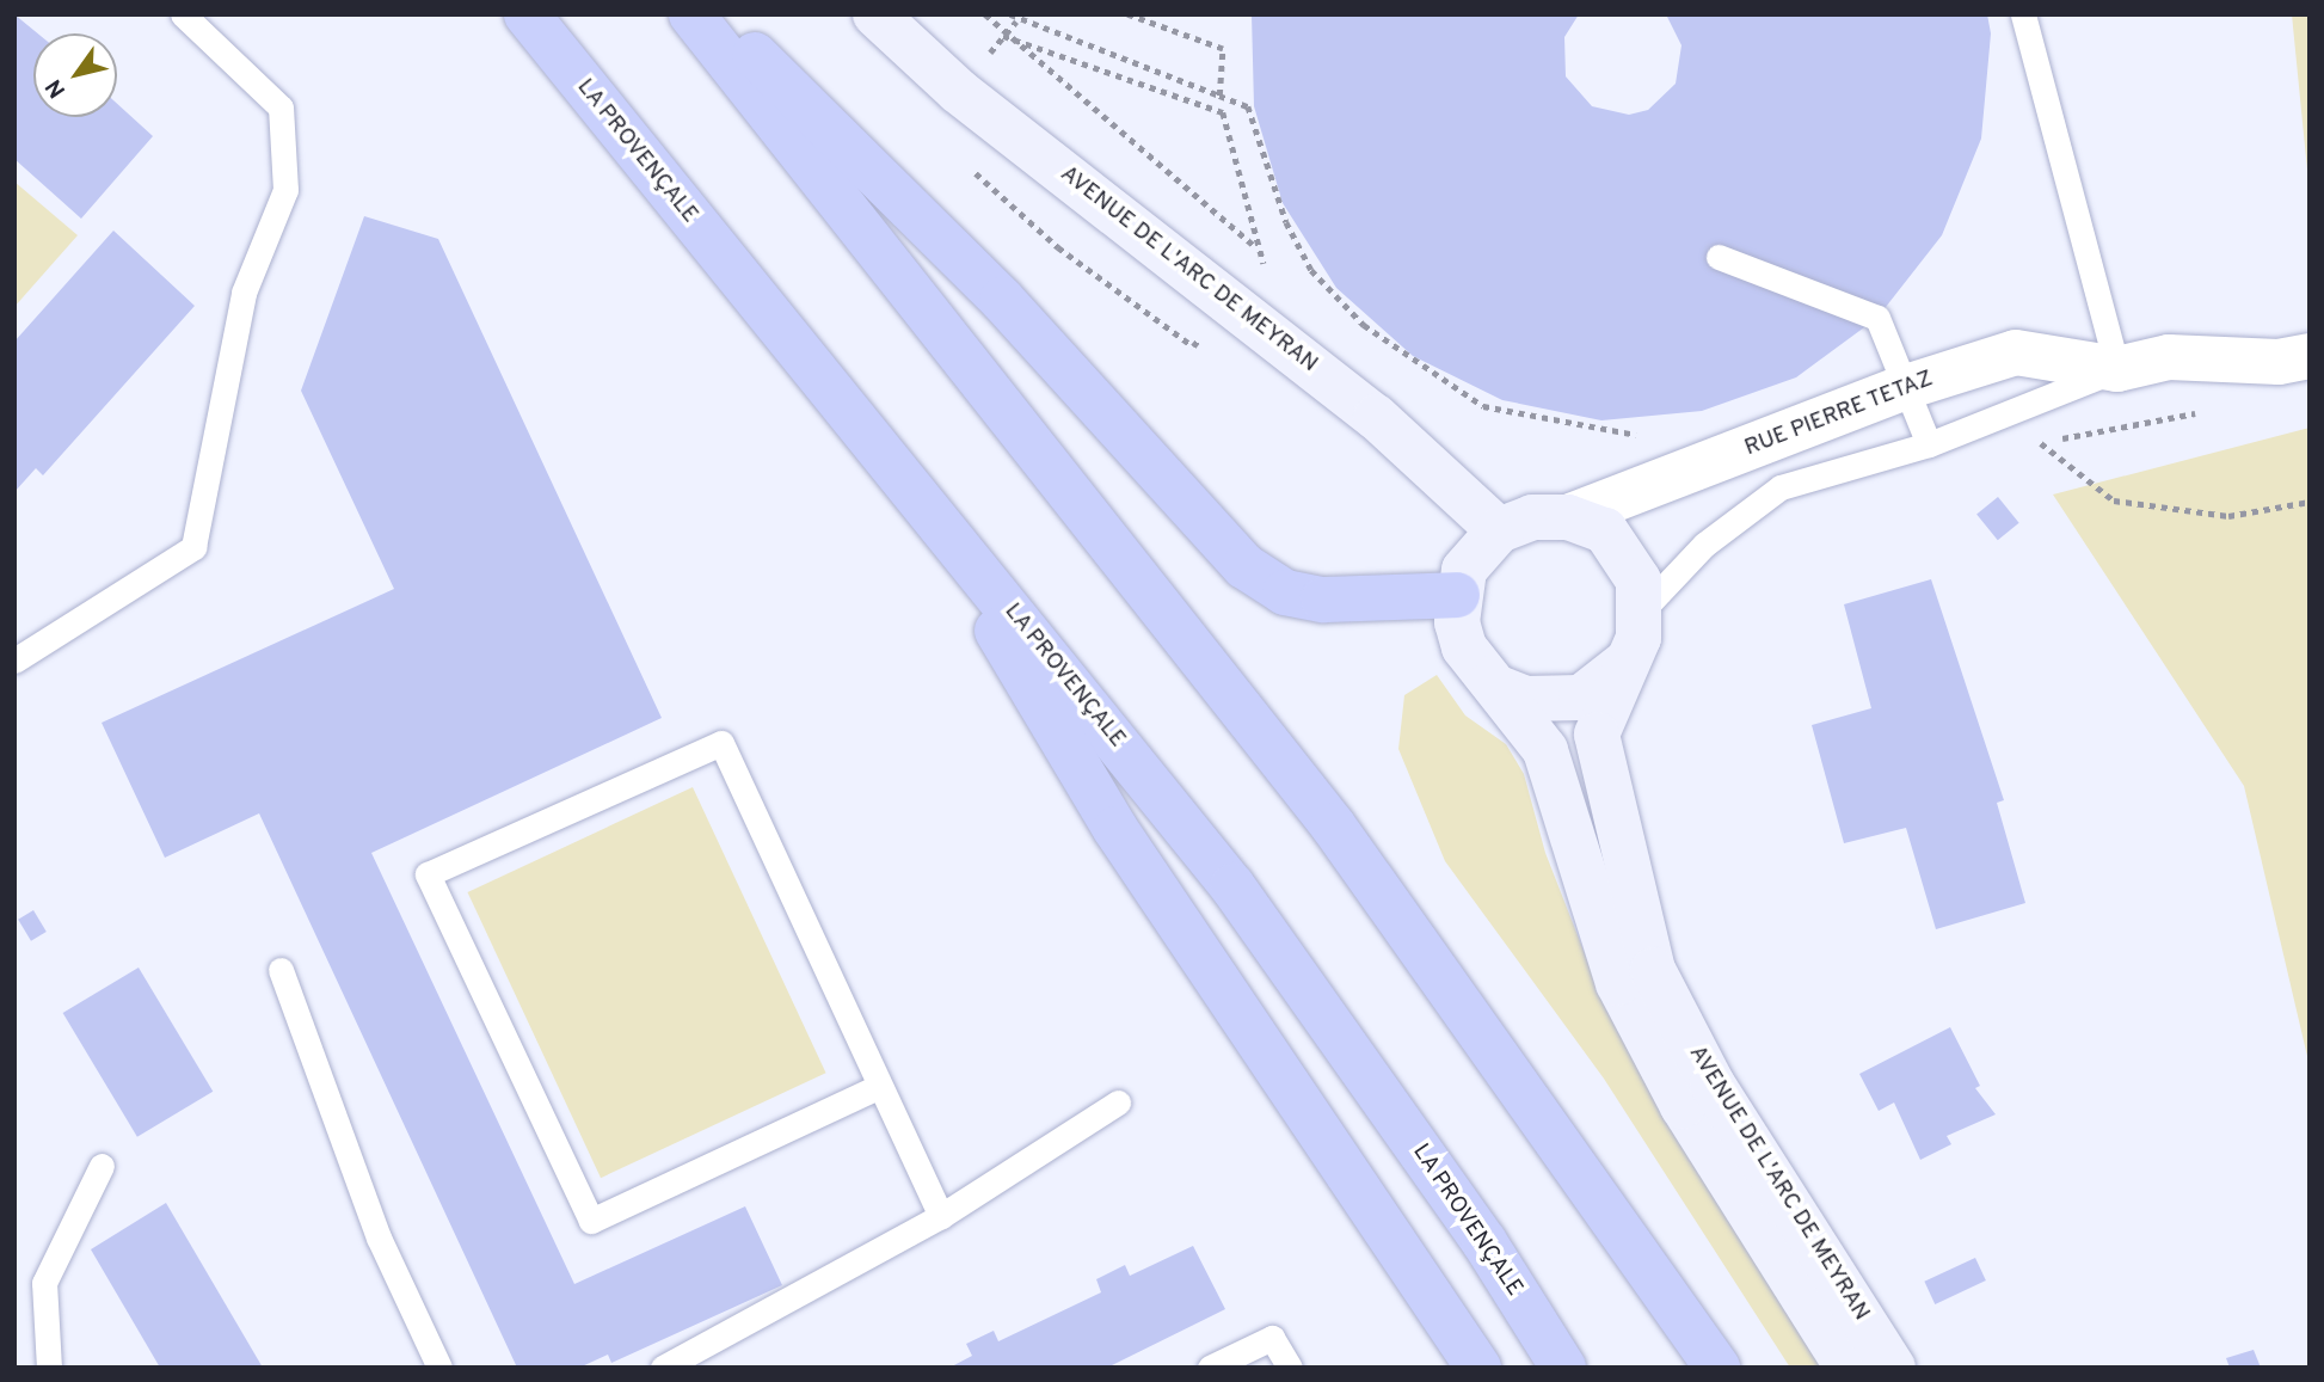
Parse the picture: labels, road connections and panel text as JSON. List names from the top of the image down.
{
  "streets": {
    "highway": ["LA PROVENÇALE"],
    "main road": ["AVENUE DE L'ARC DE MEYRAN"],
    "street": ["RUE PIERRE TETAZ"]
  },
  "crossings": [
    ["AVENUE DE L'ARC DE MEYRAN", "RUE PIERRE TETAZ"]
  ],
  "north": "bottom left"
}
